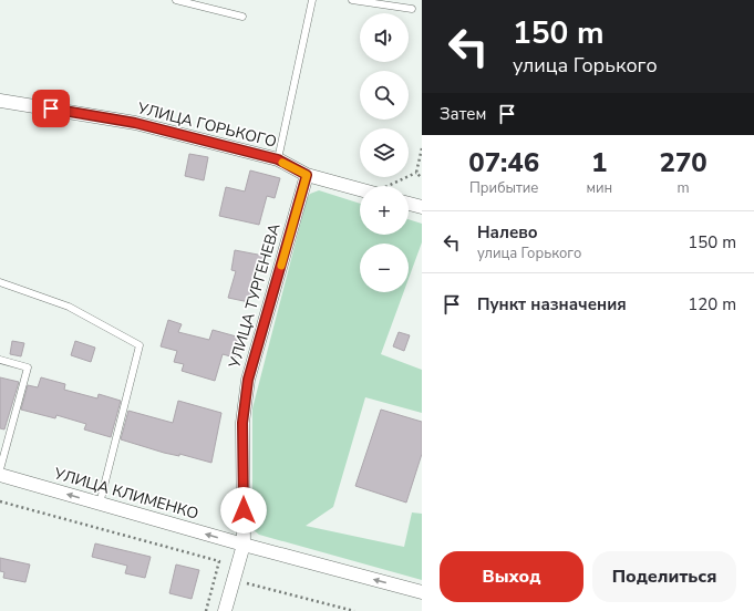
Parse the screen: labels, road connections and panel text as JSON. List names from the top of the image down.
{
  "streets": {
    "street": ["УЛИЦА ГОРЬКОГО", "УЛИЦА ТУРГЕНЕВА", "УЛИЦА КЛИМЕНКО"]
  },
  "crossings": [
    ["УЛИЦА ГОРЬКОГО", "УЛИЦА ТУРГЕНЕВА"],
    ["УЛИЦА ТУРГЕНЕВА", "УЛИЦА КЛИМЕНКО"]
  ],
  "one_way": ["УЛИЦА КЛИМЕНКО"],
  "page": {
    "turn": ["150 m", "улица Горького"],
    "map_buttons": ["+", "−"],
    "then": "Затем",
    "eta": [
      "07:46",
      "Прибытие",
      "1",
      "мин",
      "270",
      "m"
    ],
    "list": [
      {
        "name": "Налево",
        "note": "улица Горького",
        "value": "150 m"
      },
      {
        "name": "Пункт назначения",
        "value": "120 m"
      }
    ],
    "buttons": ["Выход", "Поделиться"]
  }
}
